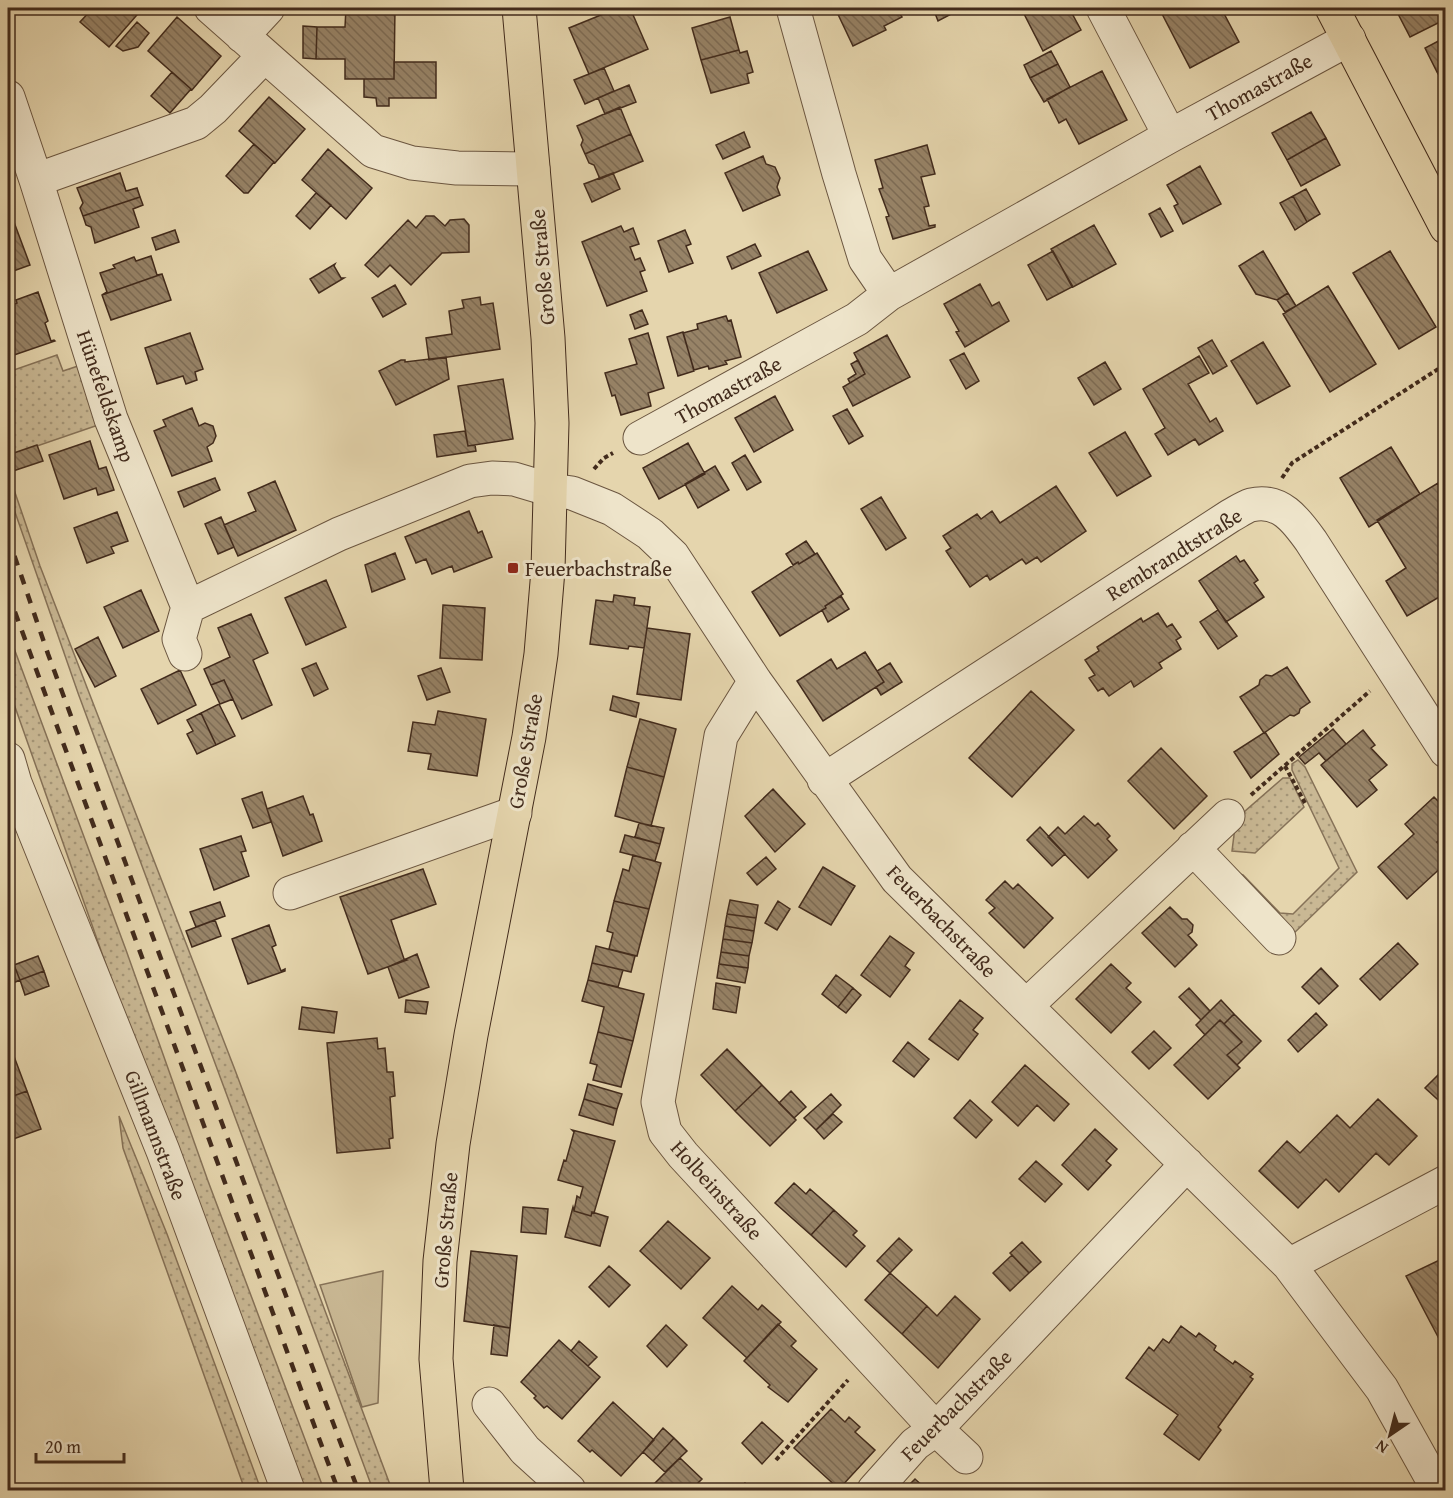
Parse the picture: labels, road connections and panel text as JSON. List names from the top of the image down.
{
  "streets": {
    "main road": ["Große Straße"],
    "street": [
      "Thomastraße",
      "Hünefeldskamp",
      "Rembrandtstraße",
      "Feuerbachstraße",
      "Gillmannstraße",
      "Holbeinstraße"
    ]
  },
  "crossings": [
    ["Große Straße", "Feuerbachstraße"],
    ["Rembrandtstraße", "Feuerbachstraße"],
    ["Feuerbachstraße", "Holbeinstraße"]
  ],
  "places": {
    "transit": ["Feuerbachstraße"]
  },
  "scale_bar": "20 m",
  "north": "bottom left"
}
